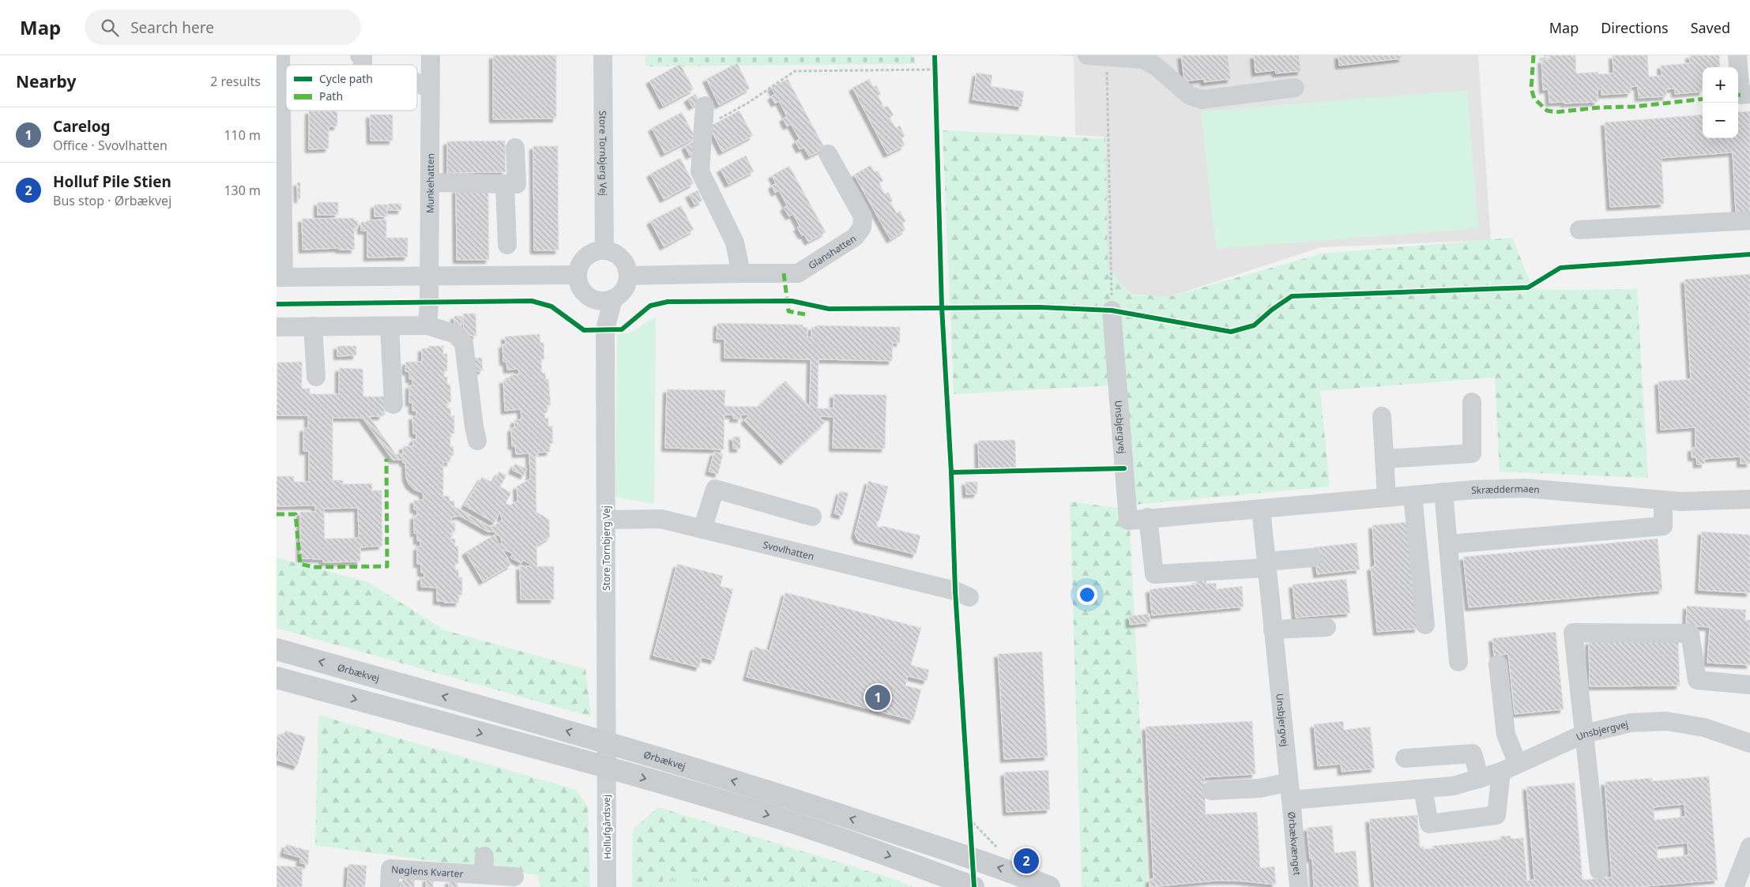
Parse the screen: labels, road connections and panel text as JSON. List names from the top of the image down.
{
  "streets": {
    "main road": ["Ørbækvej"],
    "street": [
      "Store Tornbjerg Vej",
      "Munkehatten",
      "Glanshatten",
      "Unsbjergvej",
      "Skræddermaen",
      "Svovlhatten",
      "Hollufgårdsvej",
      "Ørbækvænget",
      "Nøglens Kvarter"
    ]
  },
  "crossings": [
    ["Store Tornbjerg Vej", "Glanshatten"],
    ["Store Tornbjerg Vej", "Svovlhatten"],
    ["Store Tornbjerg Vej", "Ørbækvej"],
    ["Store Tornbjerg Vej", "Hollufgårdsvej"],
    ["Unsbjergvej", "Skræddermaen"],
    ["Unsbjergvej", "Ørbækvænget"]
  ],
  "legend": ["Cycle path", "Path"],
  "page": {
    "header": "Map",
    "search": "Search here",
    "nav": ["Map", "Directions", "Saved"],
    "heading": ["Nearby", "2 results"],
    "map_buttons": ["+", "−"],
    "list": [
      {
        "mark": "1",
        "name": "Carelog",
        "note": "Office · Svovlhatten",
        "value": "110 m"
      },
      {
        "mark": "2",
        "name": "Holluf Pile Stien",
        "note": "Bus stop · Ørbækvej",
        "value": "130 m"
      }
    ],
    "pins": ["1", "2"]
  }
}
